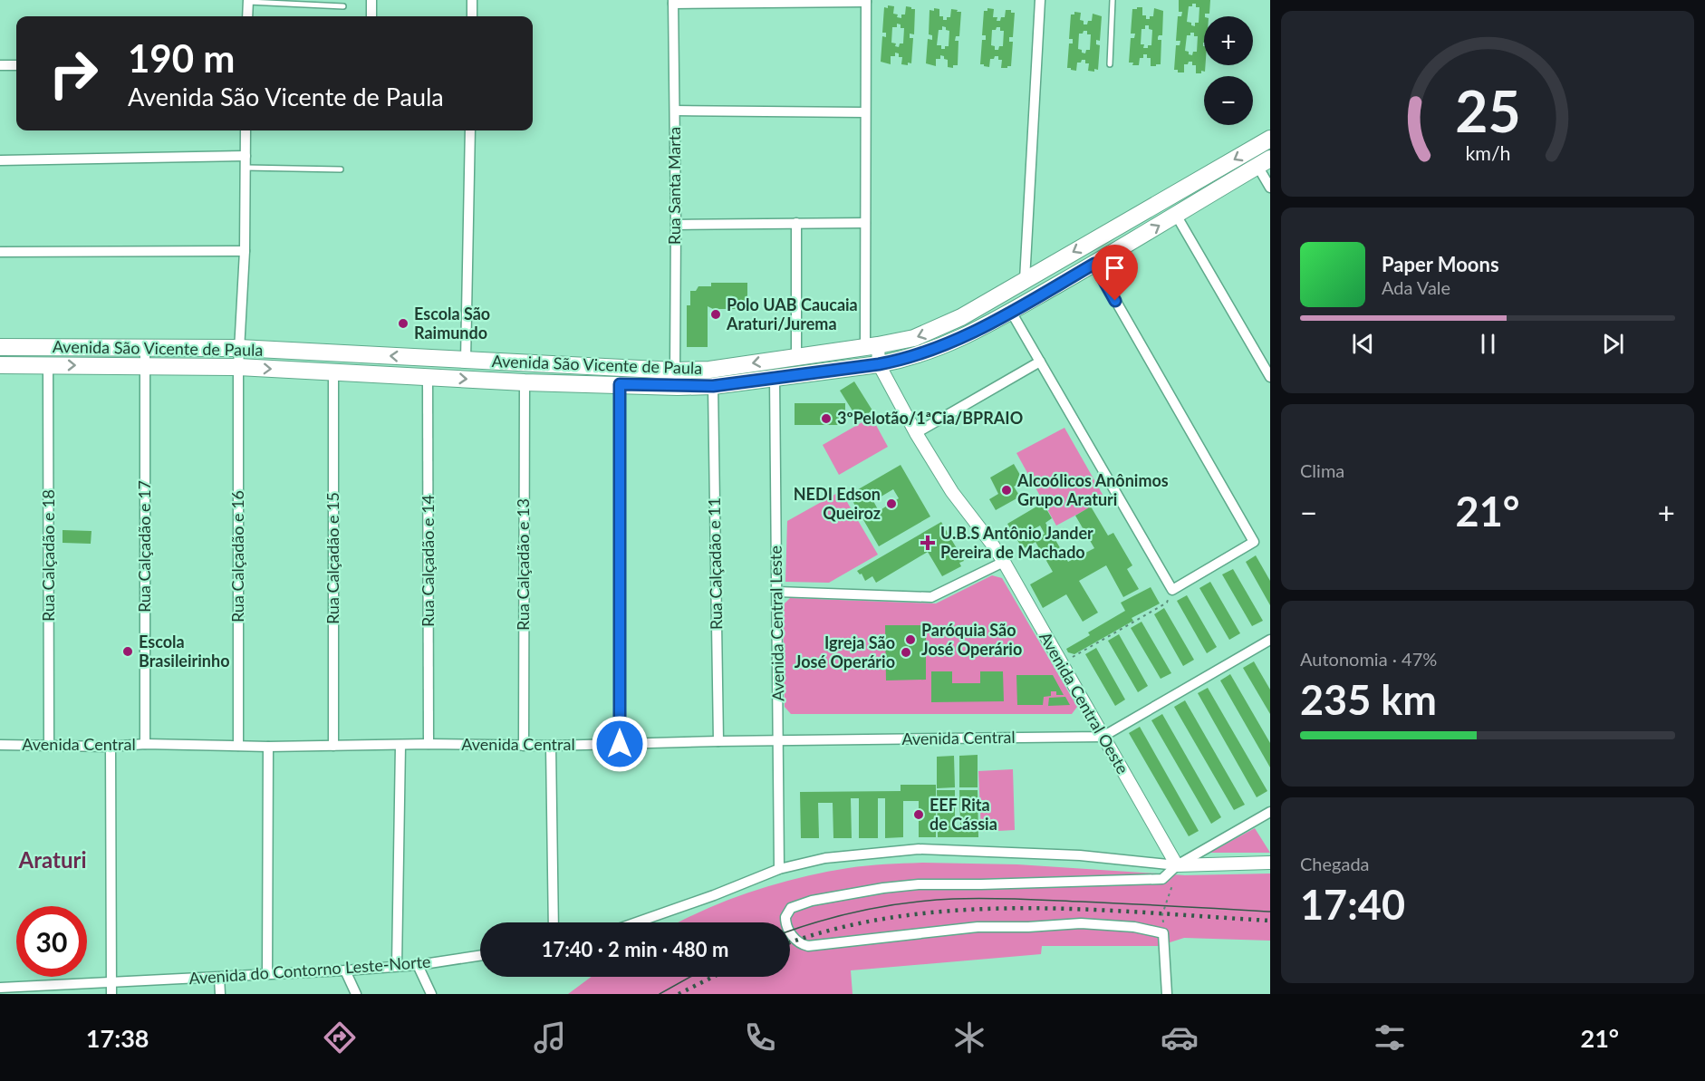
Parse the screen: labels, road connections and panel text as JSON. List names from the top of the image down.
{
  "streets": {
    "main road": ["Avenida São Vicente de Paula"],
    "street": [
      "Rua Santa Marta",
      "Rua Calçadão e 17",
      "Rua Calçadão e 18",
      "Rua Calçadão e 16",
      "Rua Calçadão e 15",
      "Rua Calçadão e 14",
      "Rua Calçadão e 11",
      "Rua Calçadão e 13",
      "Avenida Central Leste",
      "Avenida Central Oeste",
      "Avenida Central",
      "Avenida do Contorno Leste-Norte"
    ]
  },
  "crossings": [
    ["Rua Santa Marta", "Avenida São Vicente de Paula"],
    ["Avenida São Vicente de Paula", "Rua Calçadão e 17"],
    ["Avenida São Vicente de Paula", "Rua Calçadão e 18"],
    ["Avenida São Vicente de Paula", "Rua Calçadão e 16"],
    ["Avenida São Vicente de Paula", "Rua Calçadão e 15"],
    ["Avenida São Vicente de Paula", "Rua Calçadão e 14"],
    ["Avenida São Vicente de Paula", "Rua Calçadão e 11"],
    ["Avenida São Vicente de Paula", "Rua Calçadão e 13"],
    ["Avenida São Vicente de Paula", "Avenida Central Leste"],
    ["Avenida São Vicente de Paula", "Avenida Central Oeste"],
    ["Rua Calçadão e 17", "Avenida Central"],
    ["Rua Calçadão e 18", "Avenida Central"],
    ["Rua Calçadão e 16", "Avenida Central"],
    ["Rua Calçadão e 15", "Avenida Central"],
    ["Rua Calçadão e 14", "Avenida Central"],
    ["Rua Calçadão e 11", "Avenida Central"],
    ["Rua Calçadão e 13", "Avenida Central"],
    ["Avenida Central Leste", "Avenida Central"],
    ["Avenida Central Oeste", "Avenida Central"]
  ],
  "districts": ["Araturi"],
  "places": {
    "other": [
      "Polo UAB Caucaia Araturi/Jurema",
      "Escola São Raimundo",
      "3ºPelotão/1ªCia/BPRAIO",
      "Alcoólicos Anônimos Grupo Araturi",
      "NEDI Edson Queiroz",
      "Paróquia São José Operário",
      "Escola Brasileirinho",
      "Igreja São José Operário",
      "EEF Rita de Cássia"
    ],
    "health": ["U.B.S Antônio Jander Pereira de Machado"]
  },
  "page": {
    "map_buttons": ["+", "−"],
    "turn": ["190 m", "Avenida São Vicente de Paula"],
    "song": ["Paper Moons", "Ada Vale"],
    "tile": [
      "Clima",
      ["Autonomia · 47%", "235 km"],
      ["Chegada", "17:40"]
    ],
    "heat": ["−", "21°", "+"],
    "limit": "30",
    "trip": "17:40 · 2 min · 480 m",
    "tabs": ["17:38", "21°"],
    "gauge": ["25", "km/h"]
  }
}
